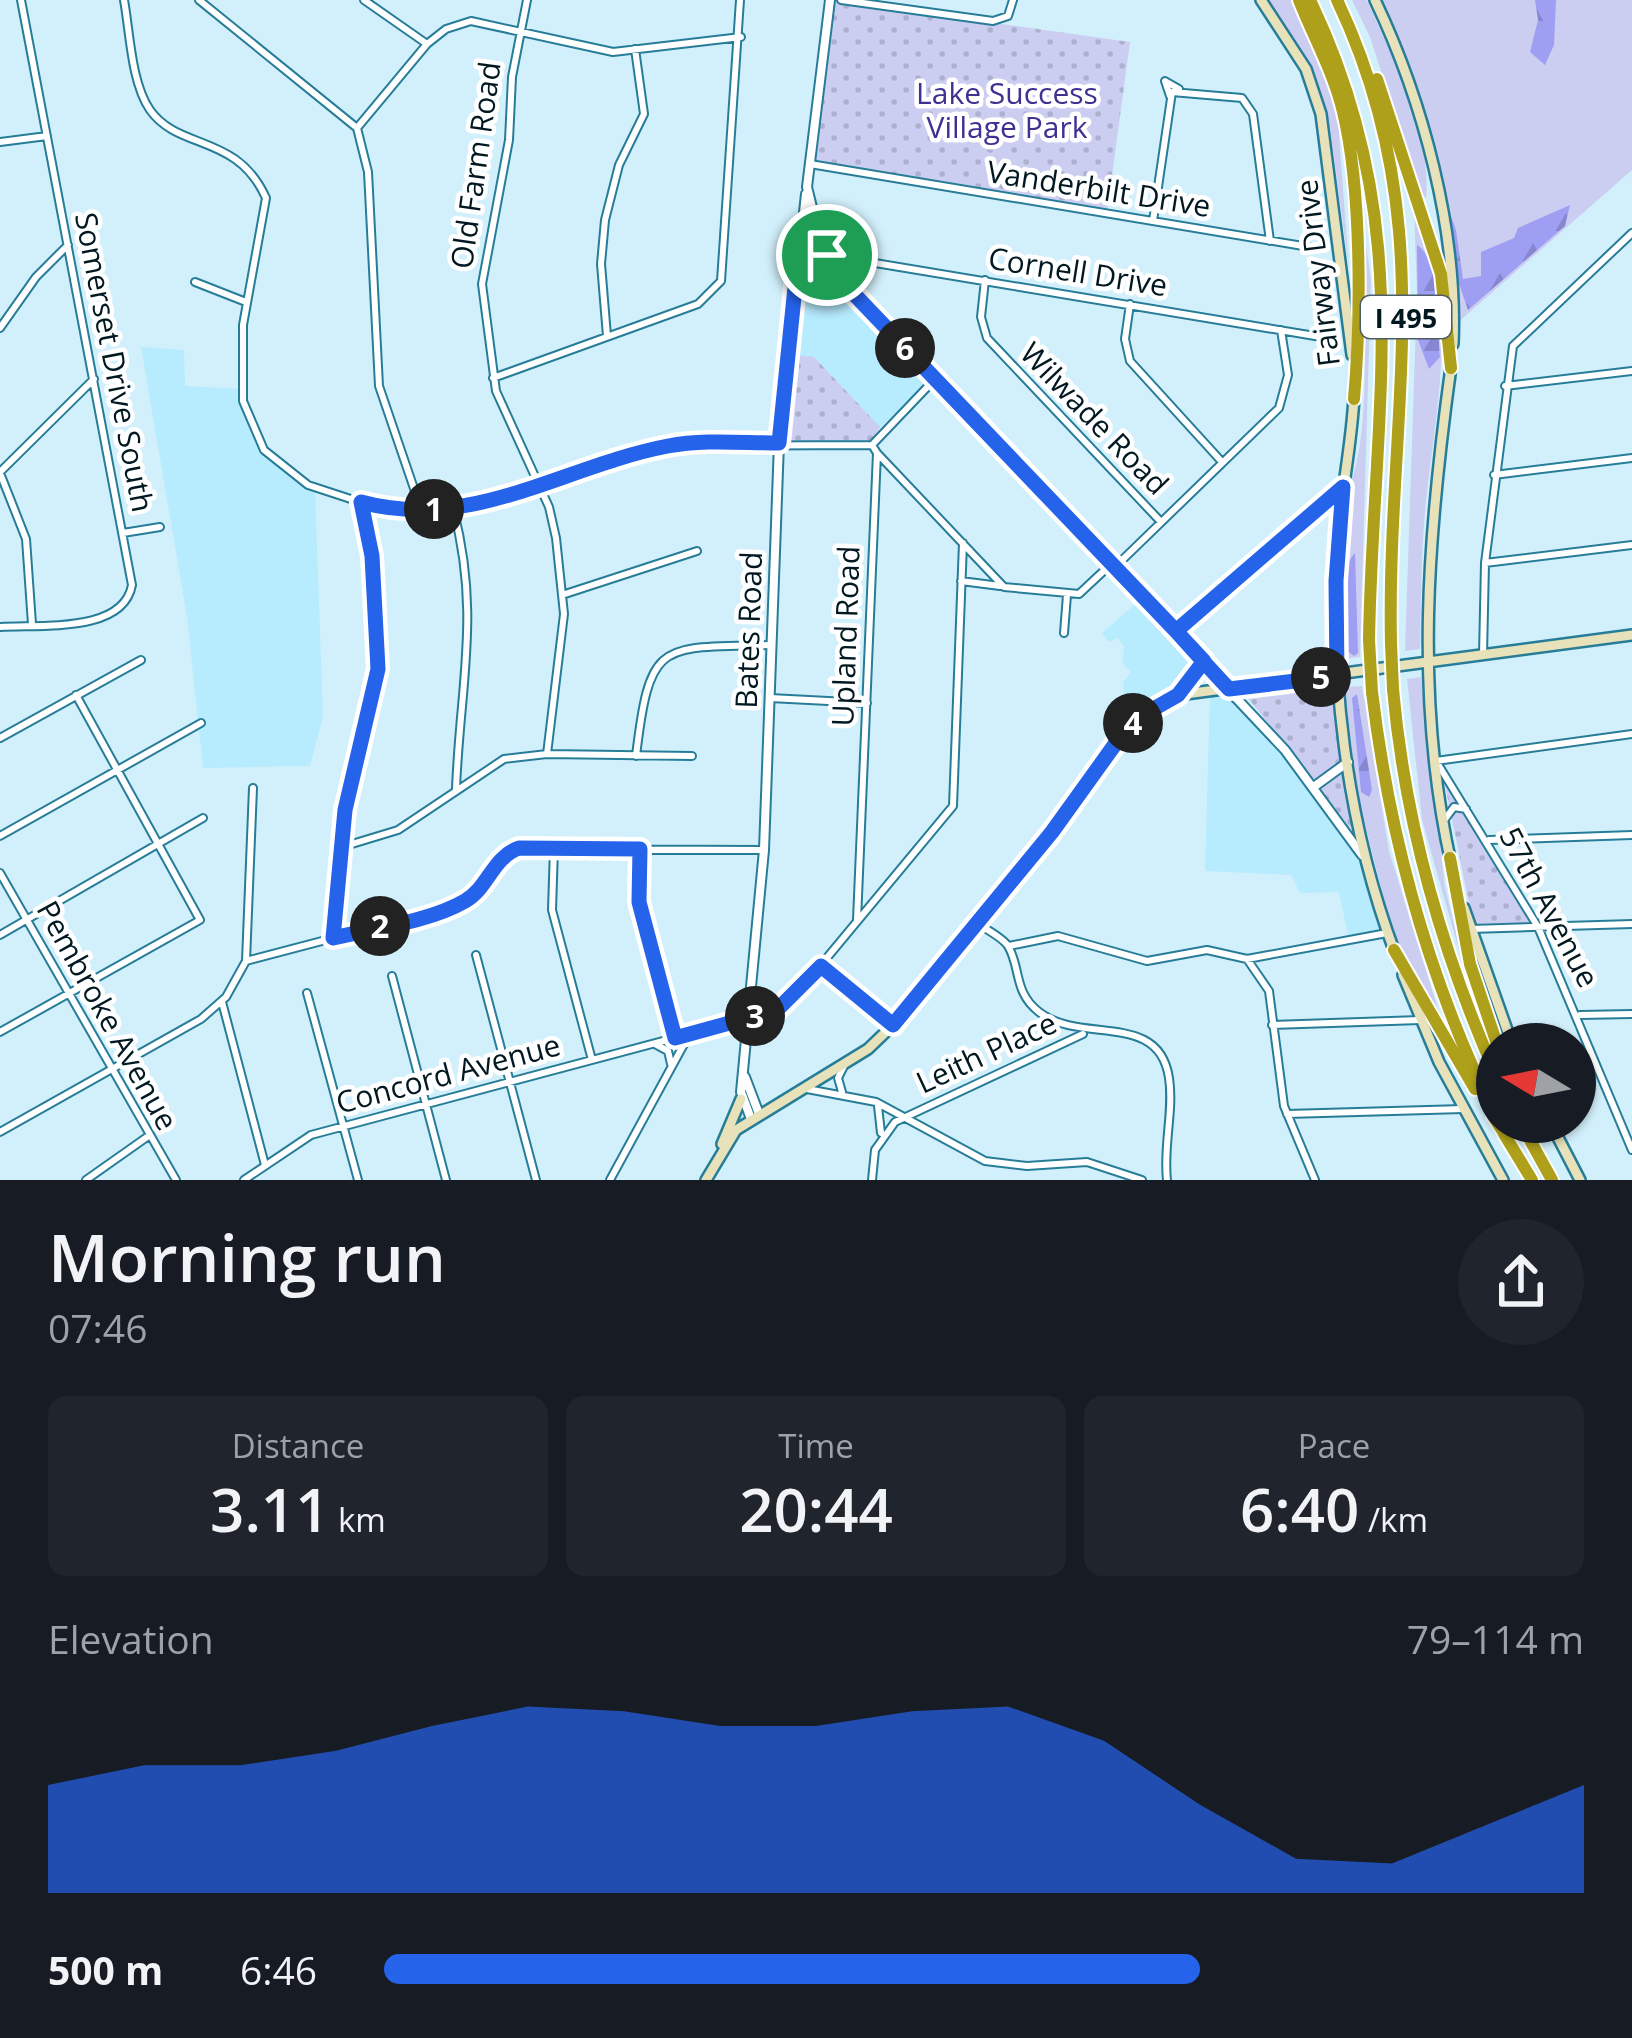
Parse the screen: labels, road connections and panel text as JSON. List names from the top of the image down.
{
  "streets": {
    "highway": ["I 495"],
    "main road": ["Fairway Drive"],
    "street": [
      "Old Farm Road",
      "Vanderbilt Drive",
      "Cornell Drive",
      "Somerset Drive South",
      "Wilwade Road",
      "Bates Road",
      "Upland Road",
      "57th Avenue",
      "Pembroke Avenue",
      "Leith Place",
      "Concord Avenue"
    ]
  },
  "crossings": [
    ["Vanderbilt Drive", "Bates Road"],
    ["Cornell Drive", "Wilwade Road"],
    ["Bates Road", "Concord Avenue"],
    ["Upland Road", "Concord Avenue"]
  ],
  "parks": ["Lake Success Village Park"],
  "north": "left",
  "page": {
    "pins": [
      "6",
      "1",
      "5",
      "4",
      "2",
      "3"
    ],
    "heading": ["Morning run", "07:46"],
    "stats": [
      ["Distance", "3.11 km"],
      ["Time", "20:44"],
      ["Pace", "6:40 /km"]
    ],
    "chart": ["Elevation", "79–114 m"],
    "list": [
      {
        "name": "500 m",
        "note": "6:46"
      }
    ]
  }
}
